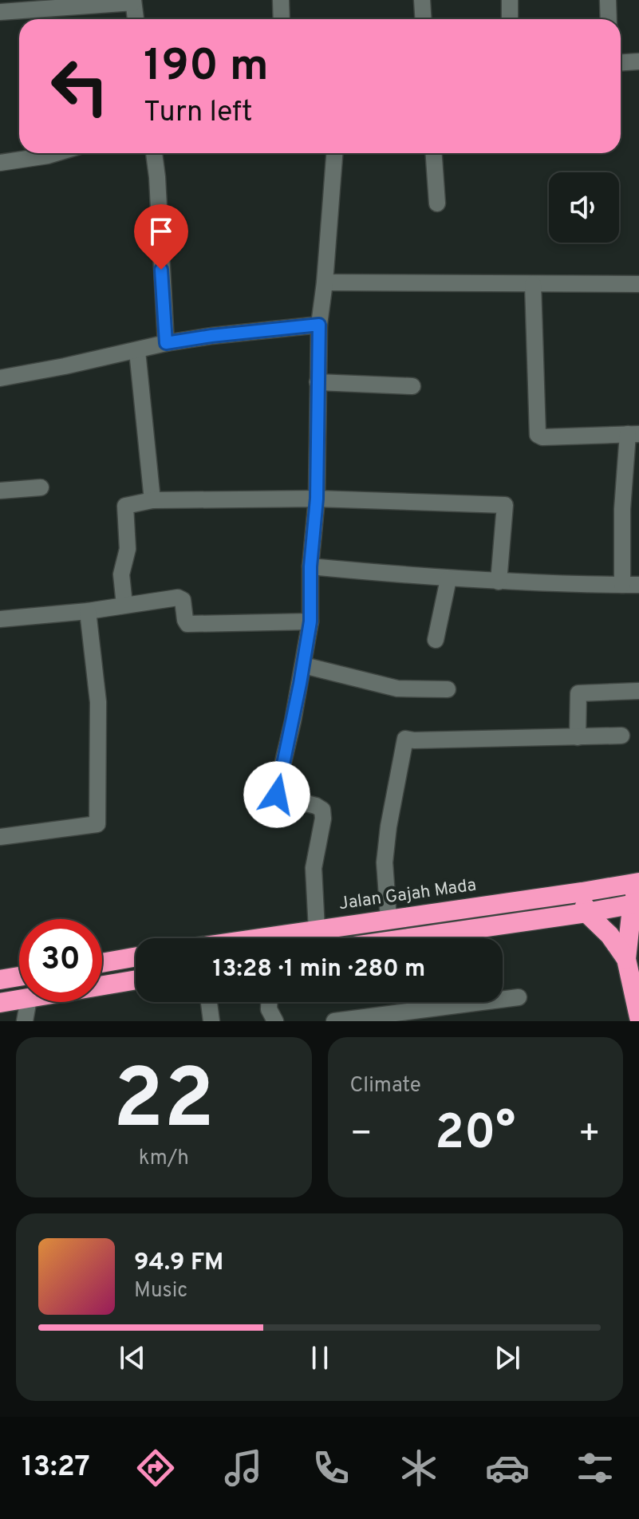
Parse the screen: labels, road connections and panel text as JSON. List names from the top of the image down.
{
  "streets": {
    "highway": ["Jalan Gajah Mada"]
  },
  "page": {
    "turn": ["190 m", "Turn left"],
    "limit": "30",
    "trip": "13:28 · 1 min · 280 m",
    "tile": [
      ["22", "km/h"],
      "Climate"
    ],
    "heat": ["−", "20°", "+"],
    "song": ["94.9 FM", "Music"],
    "tabs": "13:27"
  }
}
